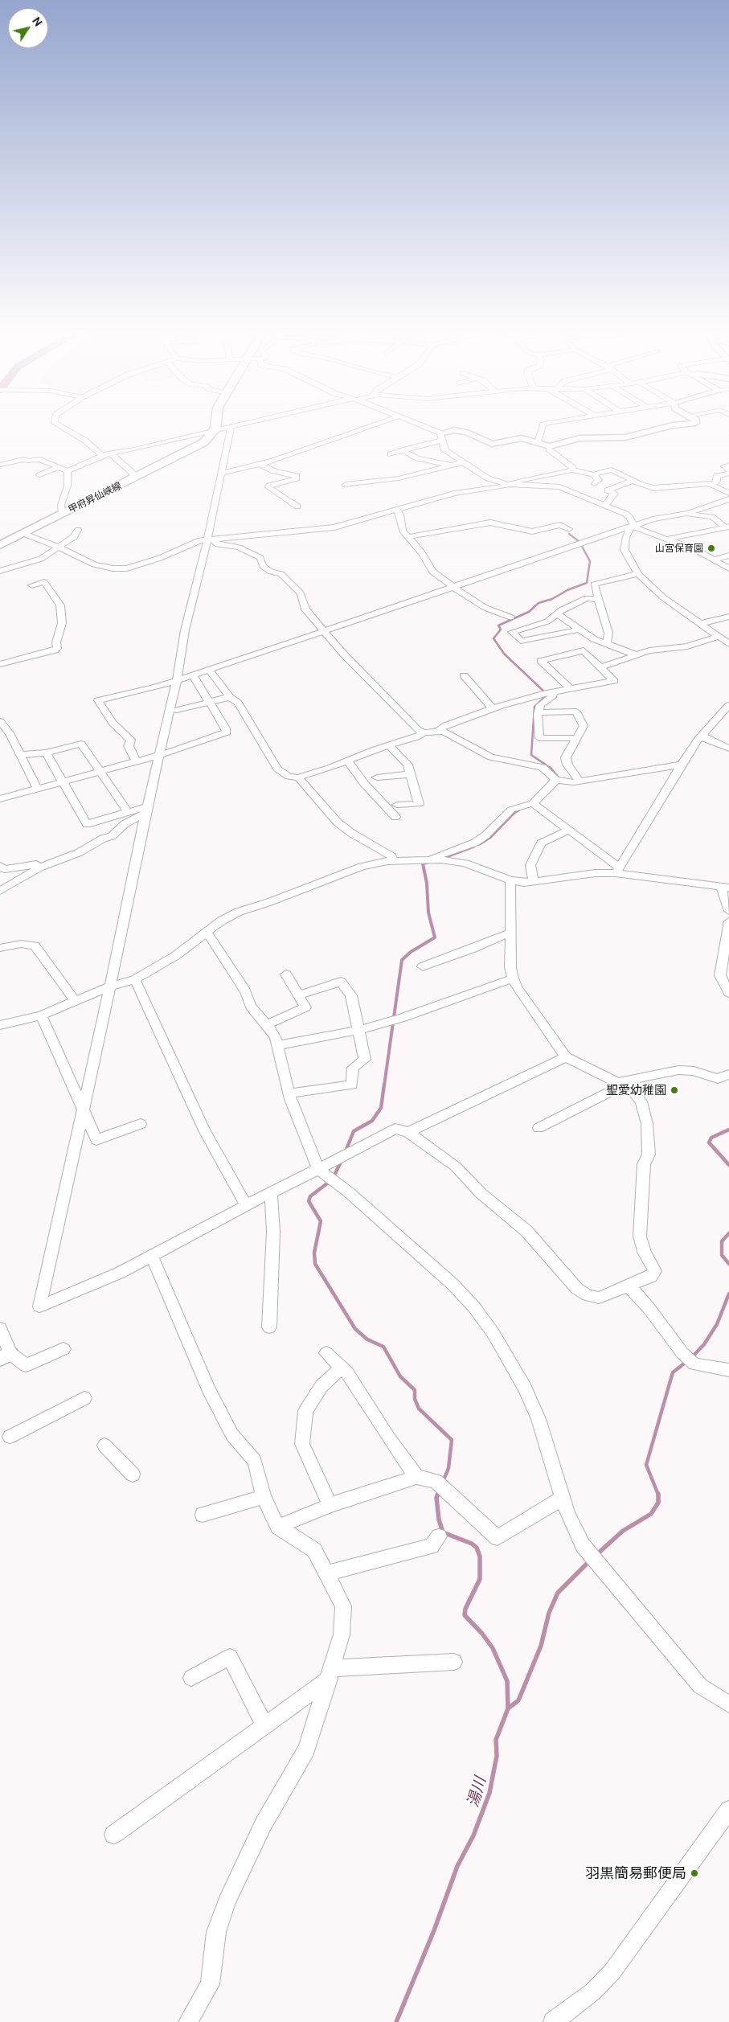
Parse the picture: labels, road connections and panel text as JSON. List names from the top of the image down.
{
  "streets": {
    "main road": ["甲府昇仙峡線"]
  },
  "water": ["湯川"],
  "places": ["山宮保育園", "聖愛幼稚園", "羽黒簡易郵便局"],
  "north": "top right"
}
